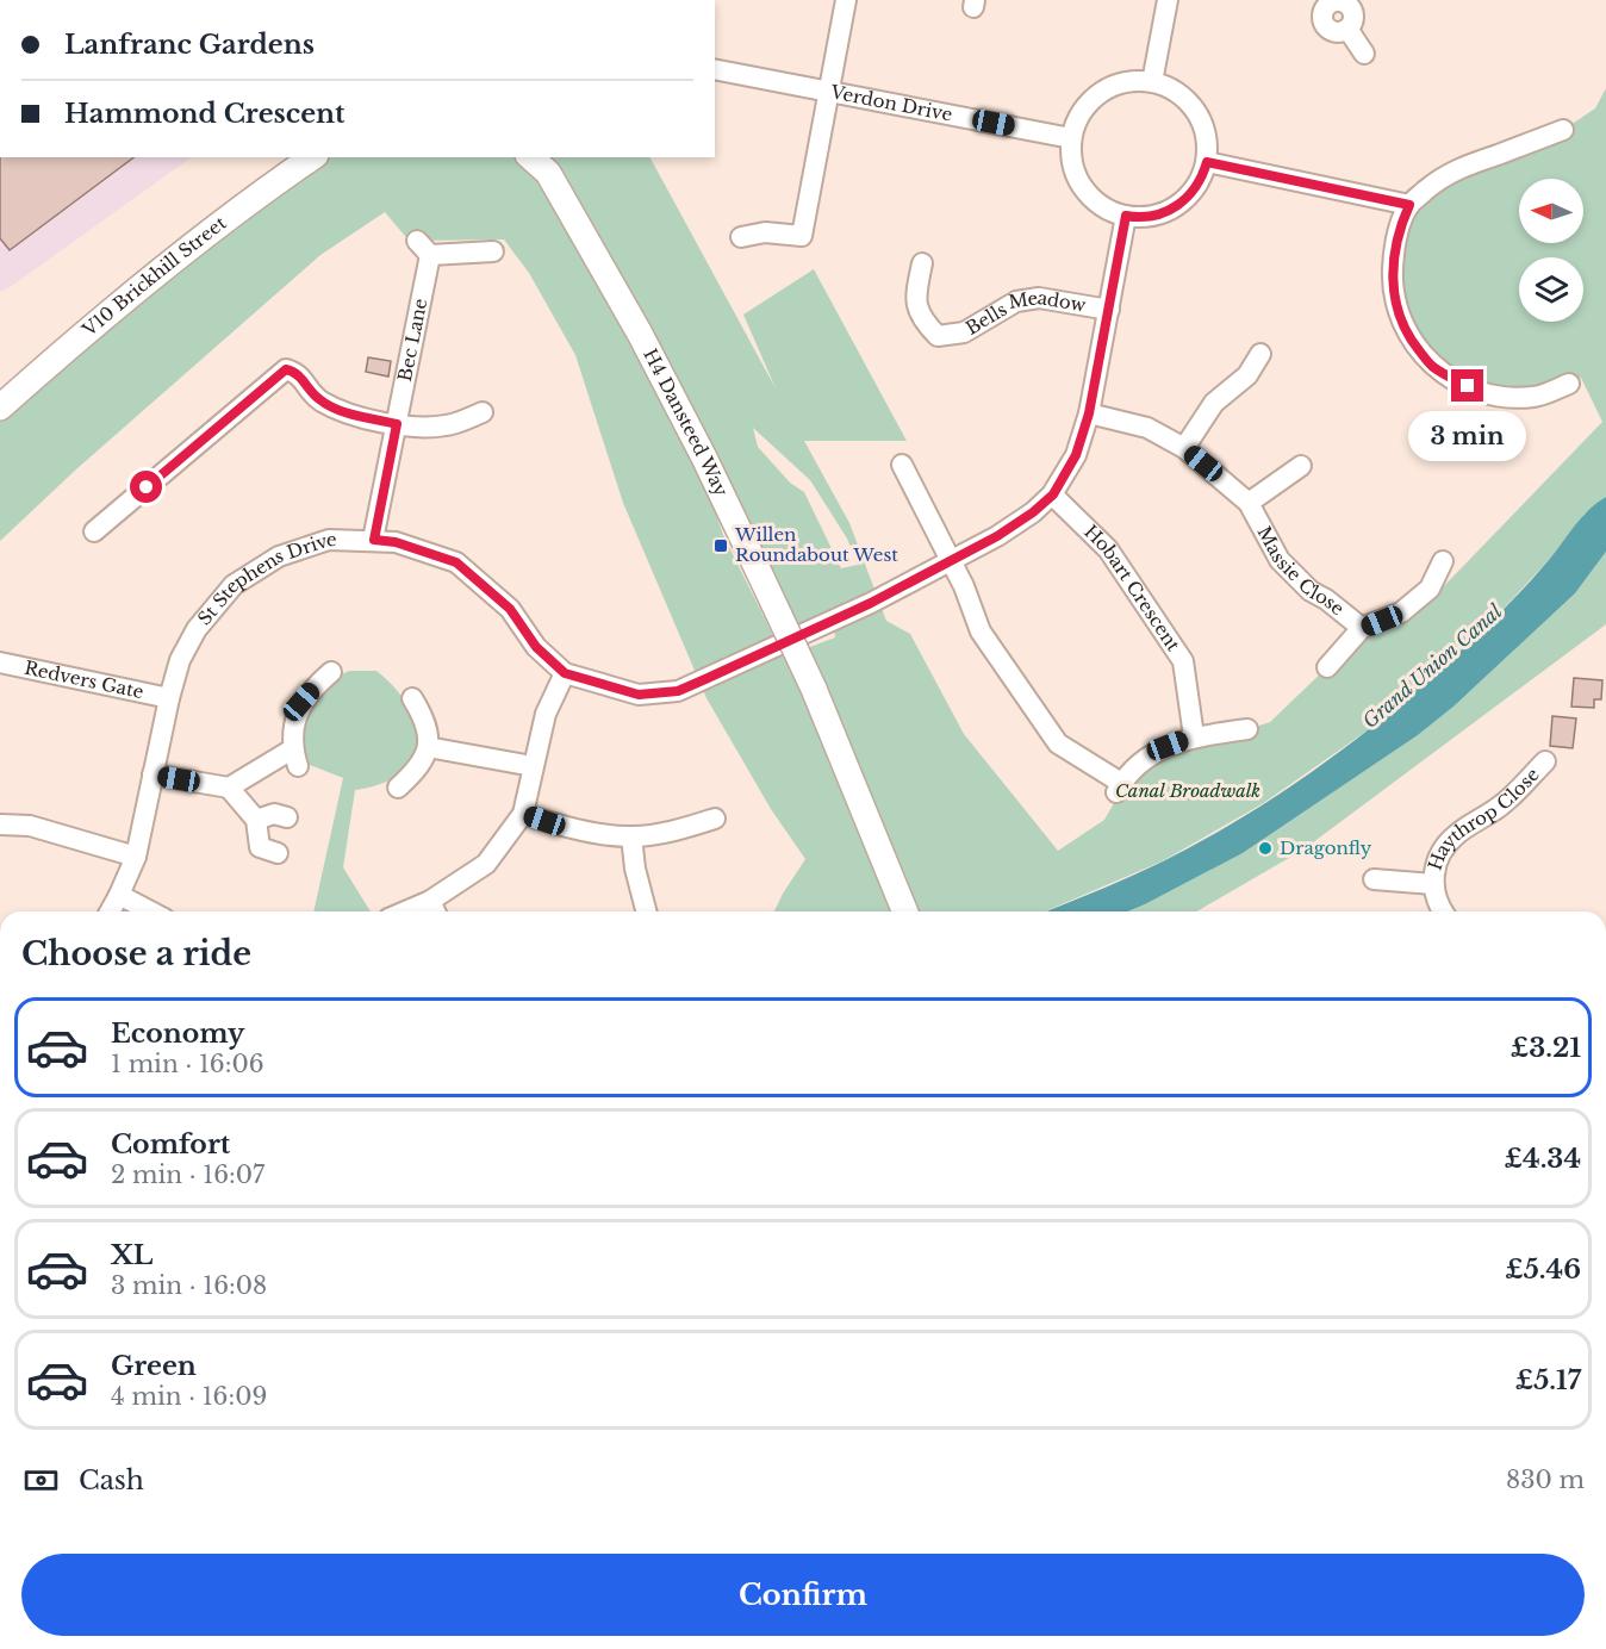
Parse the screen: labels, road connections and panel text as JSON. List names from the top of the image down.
{
  "streets": {
    "street": [
      "Verdon Drive",
      "V10 Brickhill Street",
      "Bells Meadow",
      "Bec Lane",
      "H4 Dansteed Way",
      "Massie Close",
      "St Stephens Drive",
      "Hobart Crescent",
      "Redvers Gate",
      "Haythrop Close"
    ]
  },
  "crossings": [
    ["Bec Lane", "St Stephens Drive"],
    ["St Stephens Drive", "Hobart Crescent"],
    ["St Stephens Drive", "Redvers Gate"]
  ],
  "water": ["Grand Union Canal"],
  "parks": ["Canal Broadwalk"],
  "places": {
    "transit": ["Willen Roundabout West"],
    "other": ["Dragonfly"]
  },
  "north": "left",
  "page": {
    "banner": ["Lanfranc Gardens", "Hammond Crescent"],
    "bubble": "3 min",
    "heading": "Choose a ride",
    "list": [
      {
        "name": "Economy",
        "note": "1 min · 16:06",
        "value": "£3.21"
      },
      {
        "name": "Comfort",
        "note": "2 min · 16:07",
        "value": "£4.34"
      },
      {
        "name": "XL",
        "note": "3 min · 16:08",
        "value": "£5.46"
      },
      {
        "name": "Green",
        "note": "4 min · 16:09",
        "value": "£5.17"
      }
    ],
    "pay": ["Cash", "830 m"],
    "buttons": "Confirm"
  }
}
